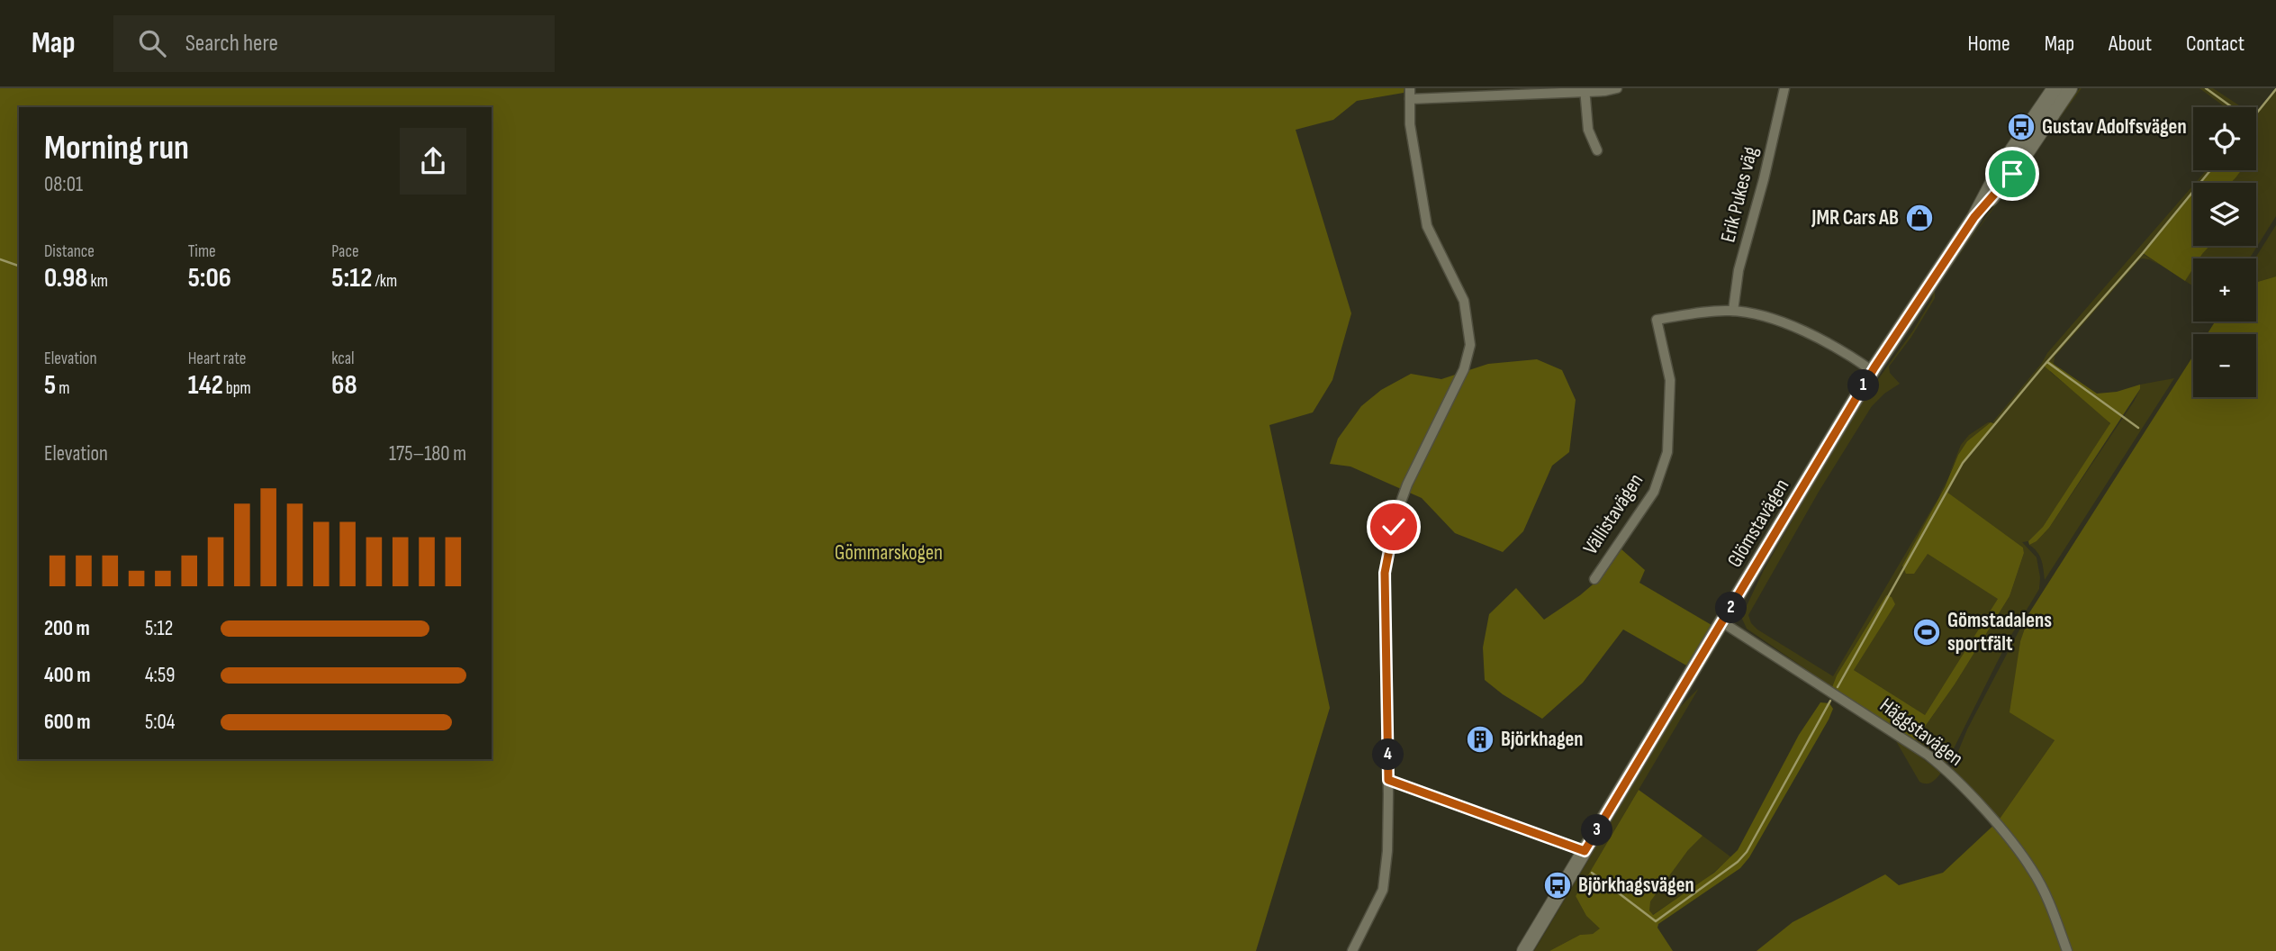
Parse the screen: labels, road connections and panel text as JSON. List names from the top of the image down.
{
  "streets": {
    "main road": ["Glömstavägen"],
    "street": ["Erik Pukes väg", "Vällistavägen", "Häggstavägen"]
  },
  "crossings": [
    ["Erik Pukes väg", "Vällistavägen"],
    ["Glömstavägen", "Häggstavägen"]
  ],
  "parks": ["Gömmarskogen"],
  "places": {
    "bus stop": ["Gustav Adolfsvägen", "Björkhagsvägen"],
    "shop": ["JMR Cars AB"],
    "sports": ["Gömstadalens sportfält"],
    "building": ["Björkhagen"]
  },
  "page": {
    "header": "Map",
    "search": "Search here",
    "nav": [
      "Home",
      "Map",
      "About",
      "Contact"
    ],
    "map_buttons": ["+", "−"],
    "heading": ["Morning run", "08:01"],
    "stats": [
      ["Distance", "0.98 km"],
      ["Time", "5:06"],
      ["Pace", "5:12 /km"],
      ["Elevation", "5 m"],
      ["Heart rate", "142 bpm"],
      ["kcal", "68"]
    ],
    "pins": [
      "1",
      "2",
      "4",
      "3"
    ],
    "chart": ["Elevation", "175–180 m"],
    "list": [
      {
        "name": "200 m",
        "note": "5:12"
      },
      {
        "name": "400 m",
        "note": "4:59"
      },
      {
        "name": "600 m",
        "note": "5:04"
      }
    ]
  }
}
